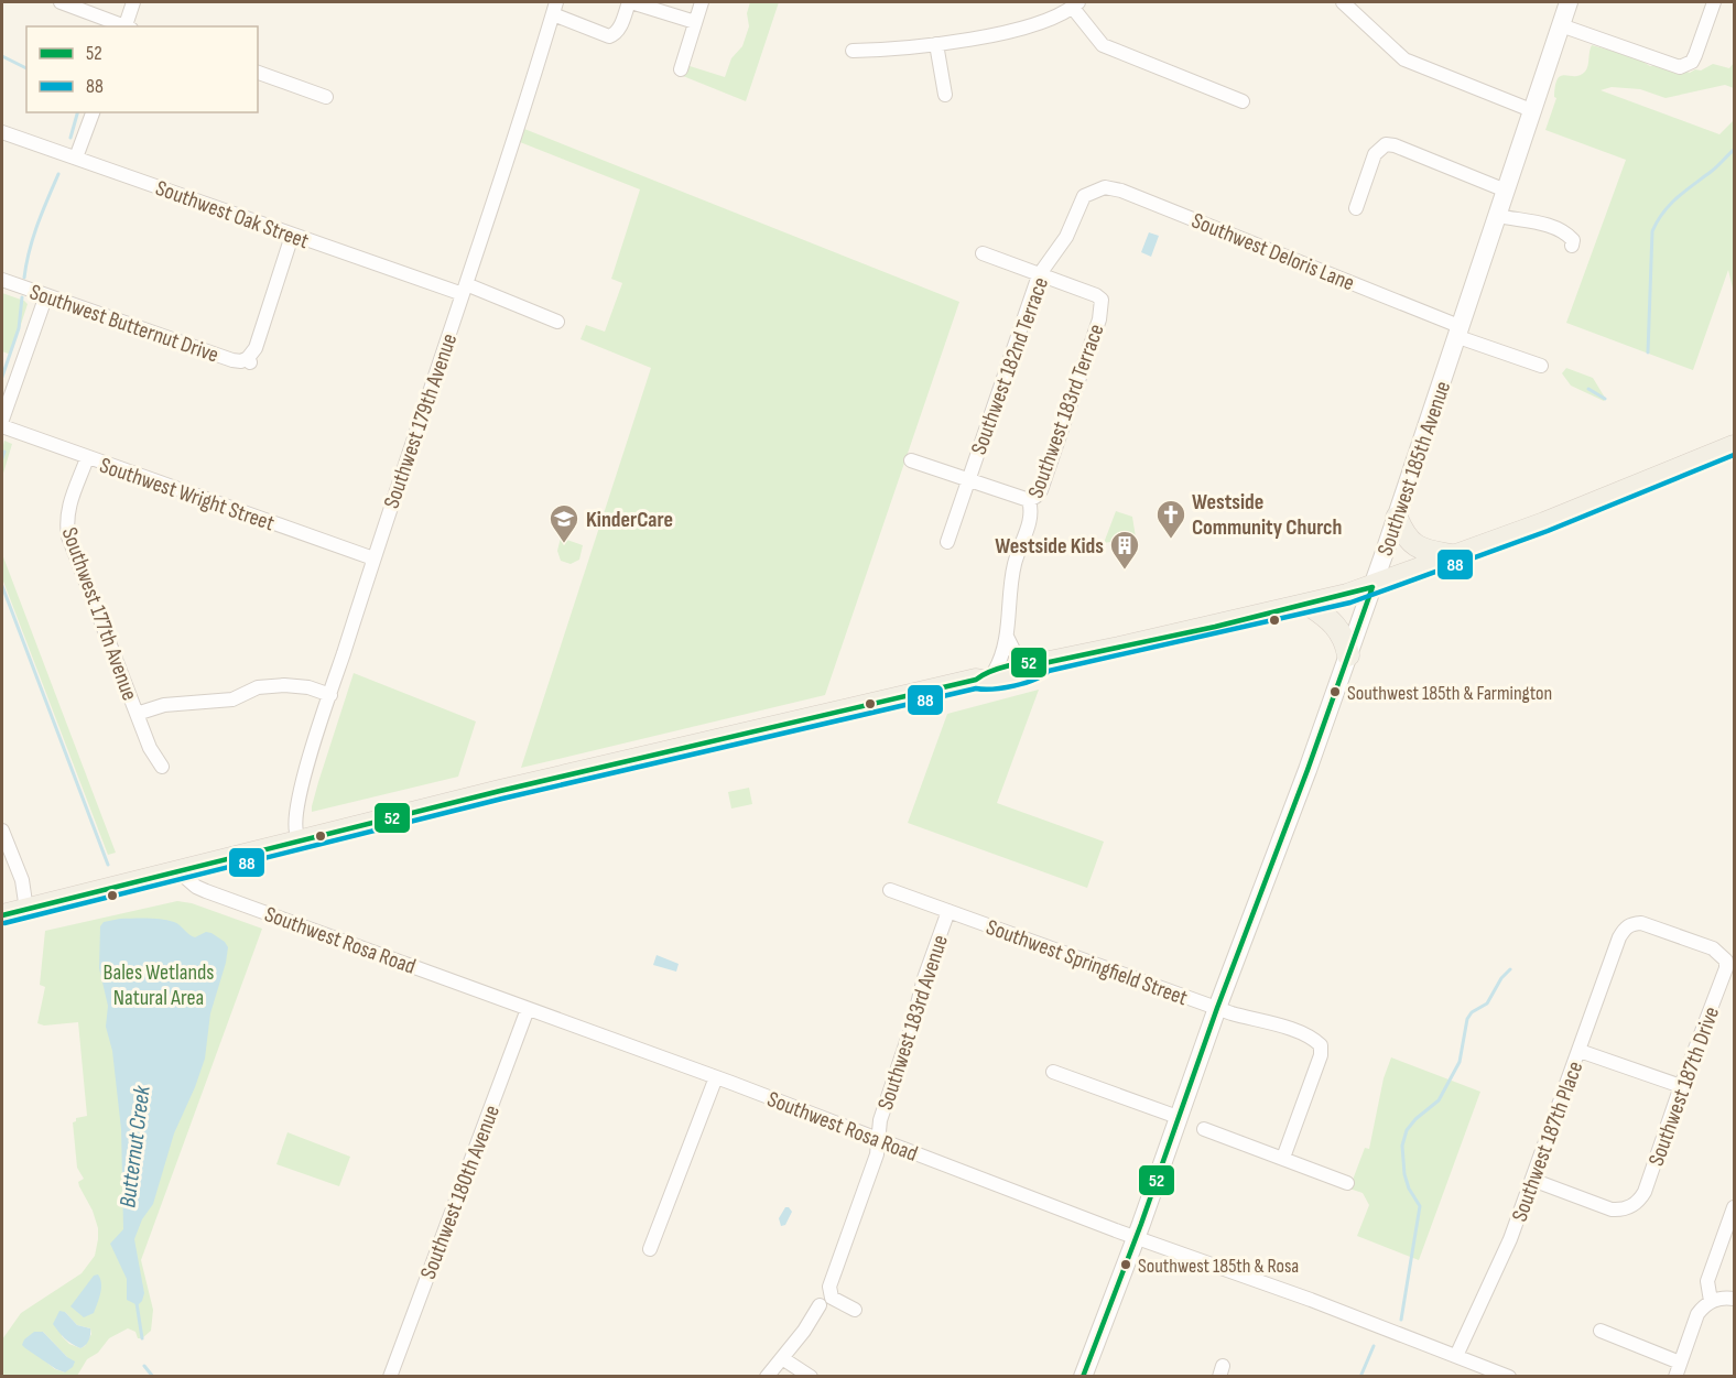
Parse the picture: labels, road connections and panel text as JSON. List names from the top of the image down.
{
  "streets": {
    "main road": ["Southwest 185th Avenue"],
    "street": [
      "Southwest Oak Street",
      "Southwest Deloris Lane",
      "Southwest Butternut Drive",
      "Southwest 182nd Terrace",
      "Southwest 183rd Terrace",
      "Southwest 179th Avenue",
      "Southwest Wright Street",
      "Southwest 177th Avenue",
      "Southwest Rosa Road",
      "Southwest Springfield Street",
      "Southwest 183rd Avenue",
      "Southwest 187th Drive",
      "Southwest 187th Place",
      "Southwest 180th Avenue"
    ]
  },
  "crossings": [
    ["Southwest Oak Street", "Southwest Butternut Drive"],
    ["Southwest Oak Street", "Southwest 179th Avenue"],
    ["Southwest Deloris Lane", "Southwest 182nd Terrace"],
    ["Southwest Deloris Lane", "Southwest 185th Avenue"],
    ["Southwest 182nd Terrace", "Southwest 183rd Terrace"],
    ["Southwest 179th Avenue", "Southwest Wright Street"],
    ["Southwest 185th Avenue", "Southwest Rosa Road"],
    ["Southwest 185th Avenue", "Southwest Springfield Street"],
    ["Southwest Wright Street", "Southwest 177th Avenue"],
    ["Southwest Rosa Road", "Southwest 183rd Avenue"],
    ["Southwest Rosa Road", "Southwest 187th Place"],
    ["Southwest Rosa Road", "Southwest 180th Avenue"],
    ["Southwest Springfield Street", "Southwest 183rd Avenue"],
    ["Southwest 187th Drive", "Southwest 187th Place"]
  ],
  "water": ["Butternut Creek"],
  "parks": ["Bales Wetlands Natural Area"],
  "places": {
    "church": ["Westside Community Church"],
    "school or university": ["KinderCare"],
    "building": ["Westside Kids"],
    "other": ["Southwest 185th & Farmington", "Southwest 185th & Rosa"]
  },
  "lines": ["transit line 88", "transit line 52"],
  "legend": ["52", "88"]
}
